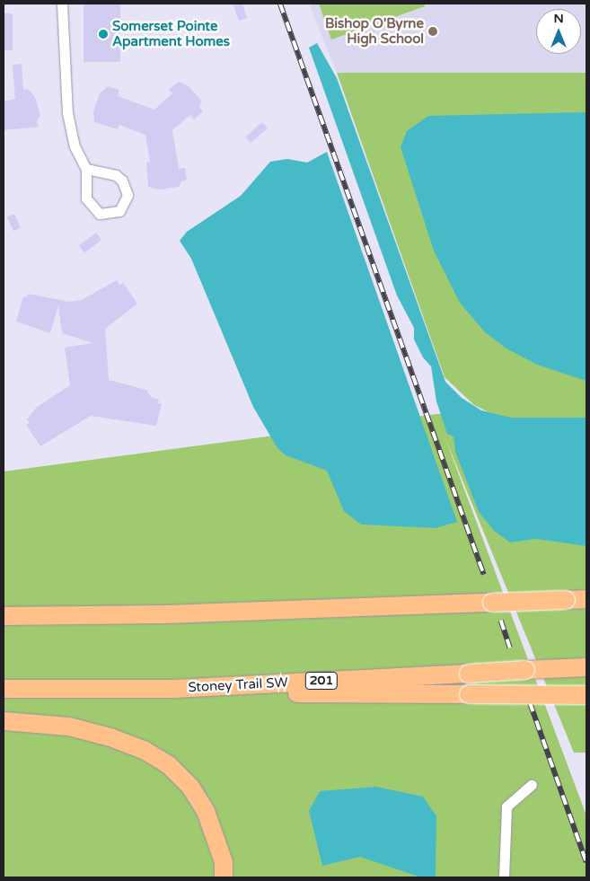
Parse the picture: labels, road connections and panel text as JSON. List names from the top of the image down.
{
  "streets": {
    "highway": ["201", "Stoney Trail SW"]
  },
  "places": ["Bishop O'Byrne High School", "Somerset Pointe Apartment Homes"],
  "north": "top"
}
